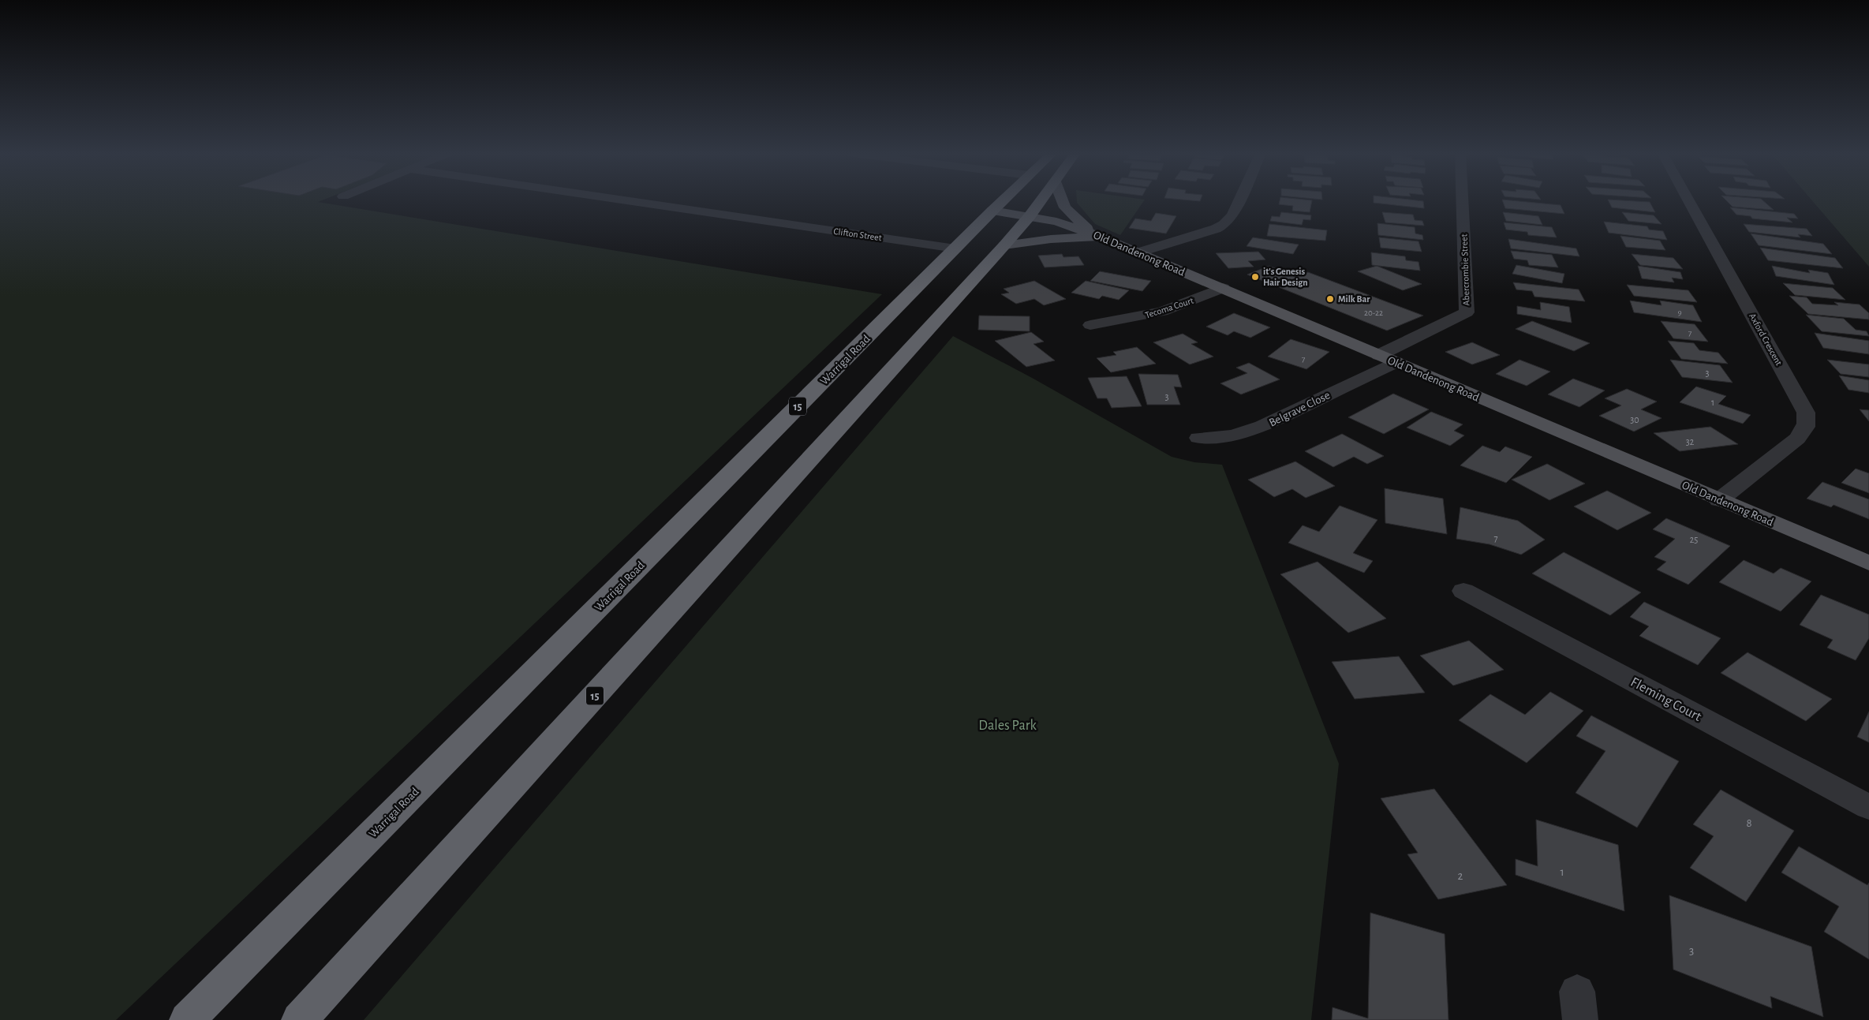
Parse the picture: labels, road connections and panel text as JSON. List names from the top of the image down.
{
  "streets": {
    "highway": ["Warrigal Road", "15"],
    "main road": ["Old Dandenong Road"],
    "street": [
      "Clifton Street",
      "Abercrombie Street",
      "Tecoma Court",
      "Axford Crescent",
      "Belgrave Close",
      "Fleming Court"
    ]
  },
  "crossings": [
    ["Clifton Street", "Warrigal Road"],
    ["Old Dandenong Road", "Abercrombie Street"],
    ["Old Dandenong Road", "Tecoma Court"],
    ["Old Dandenong Road", "Axford Crescent"],
    ["Old Dandenong Road", "Warrigal Road"],
    ["Old Dandenong Road", "15"],
    ["Old Dandenong Road", "Belgrave Close"],
    ["Abercrombie Street", "Belgrave Close"]
  ],
  "parks": ["Dales Park"],
  "places": ["it's Genesis Hair Design", "Milk Bar"],
  "house_numbers": [
    "9",
    "20-22",
    "7",
    "7",
    "3",
    "3",
    "1",
    "30",
    "32",
    "7",
    "25",
    "8",
    "1",
    "2",
    "3"
  ]
}
